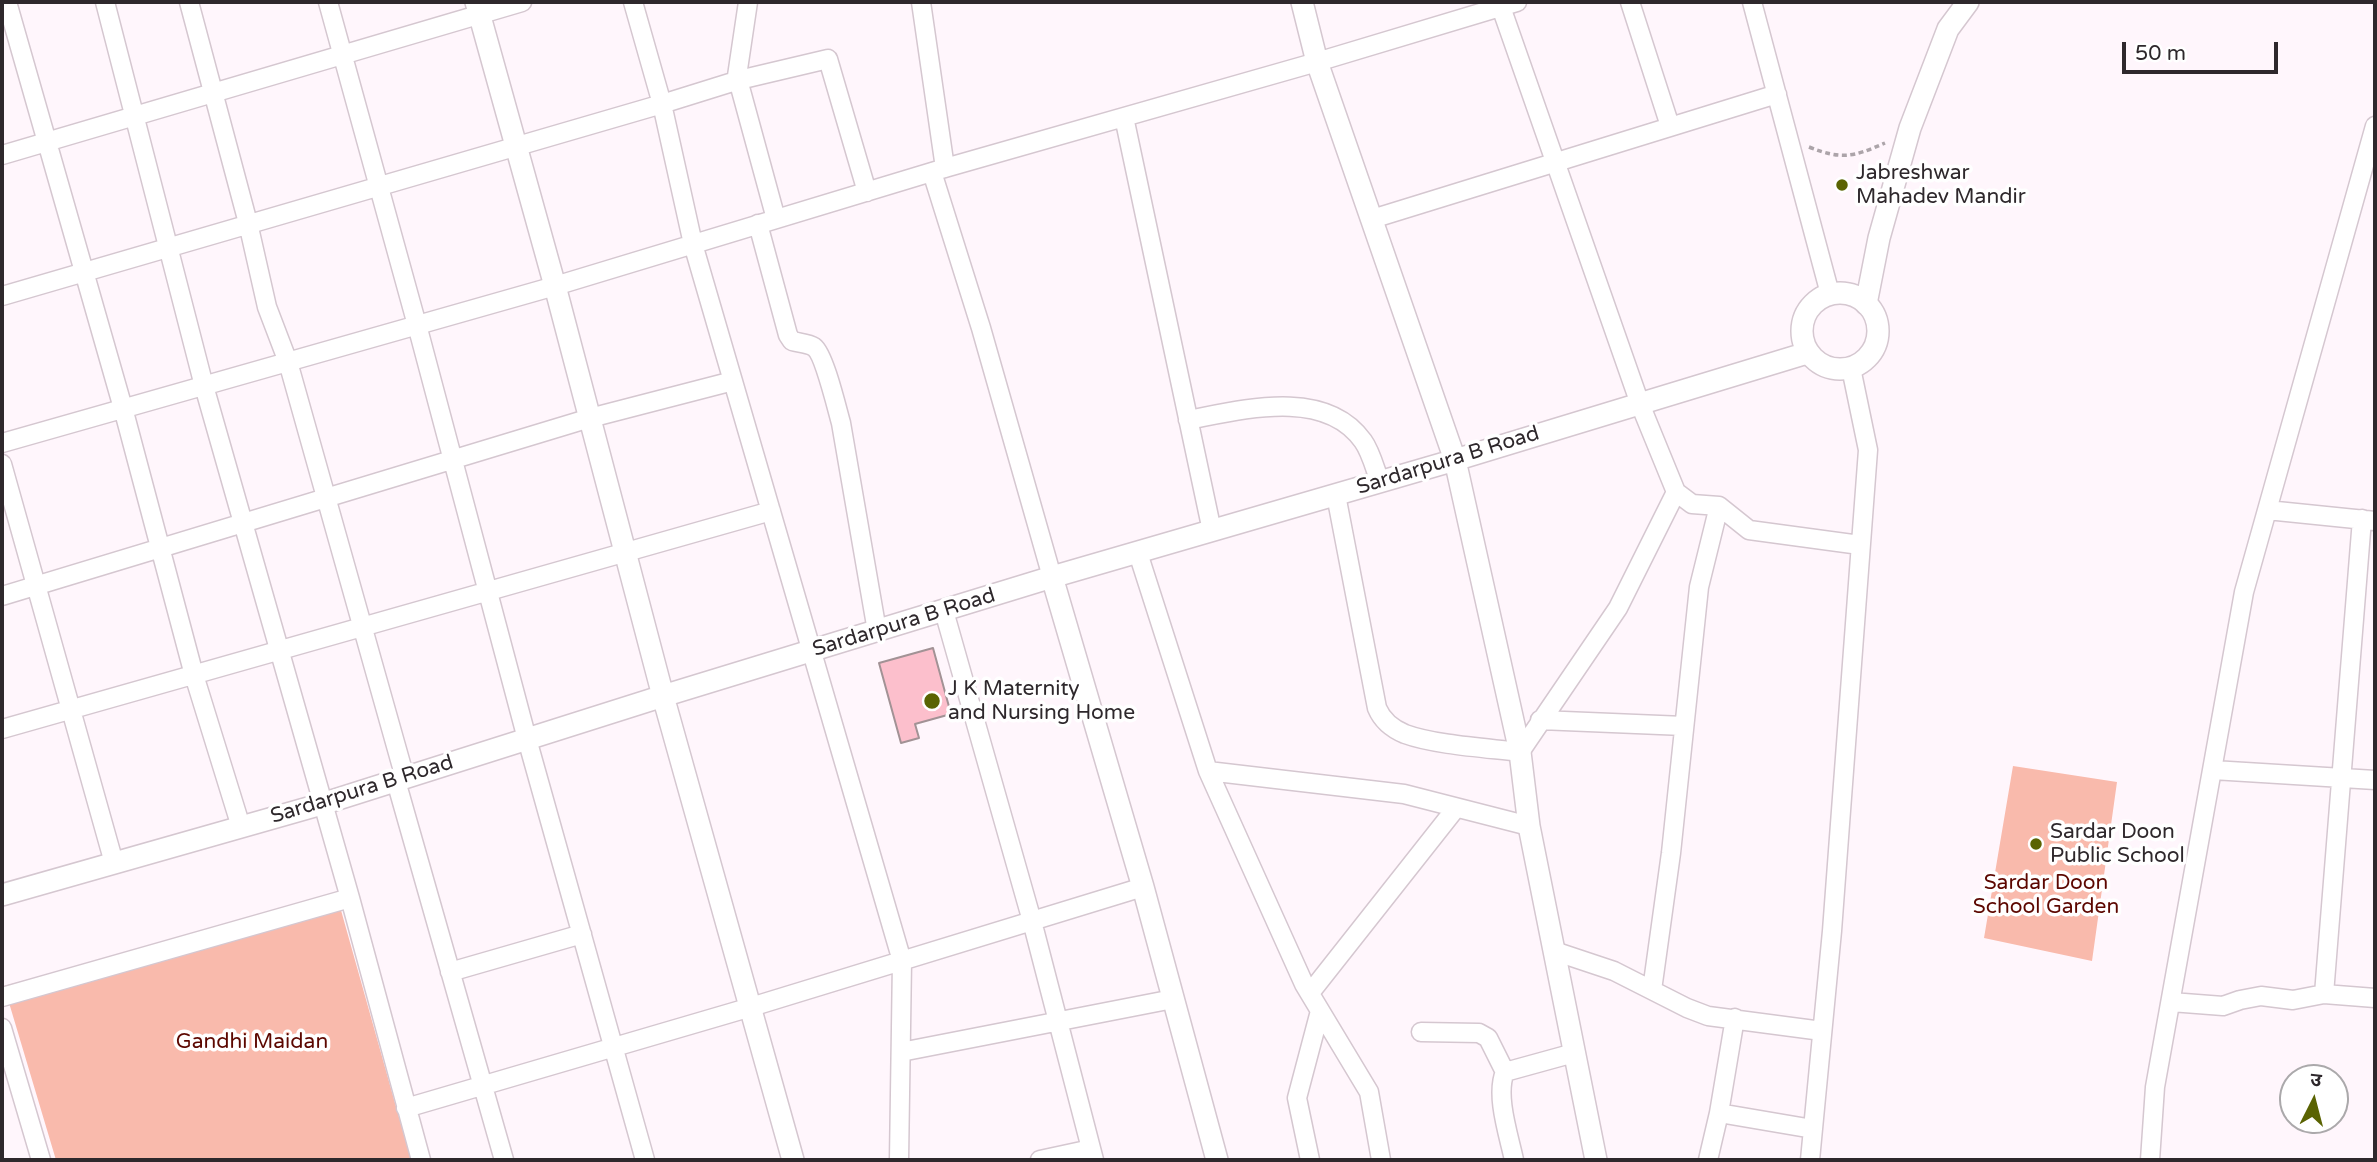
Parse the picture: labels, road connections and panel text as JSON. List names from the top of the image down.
{
  "streets": {
    "street": ["Sardarpura B Road"]
  },
  "parks": ["Sardar Doon School Garden", "Gandhi Maidan"],
  "places": ["Jabreshwar Mahadev Mandir", "J K Maternity and Nursing Home", "Sardar Doon Public School"],
  "scale_bar": "50 m",
  "north": "top"
}
